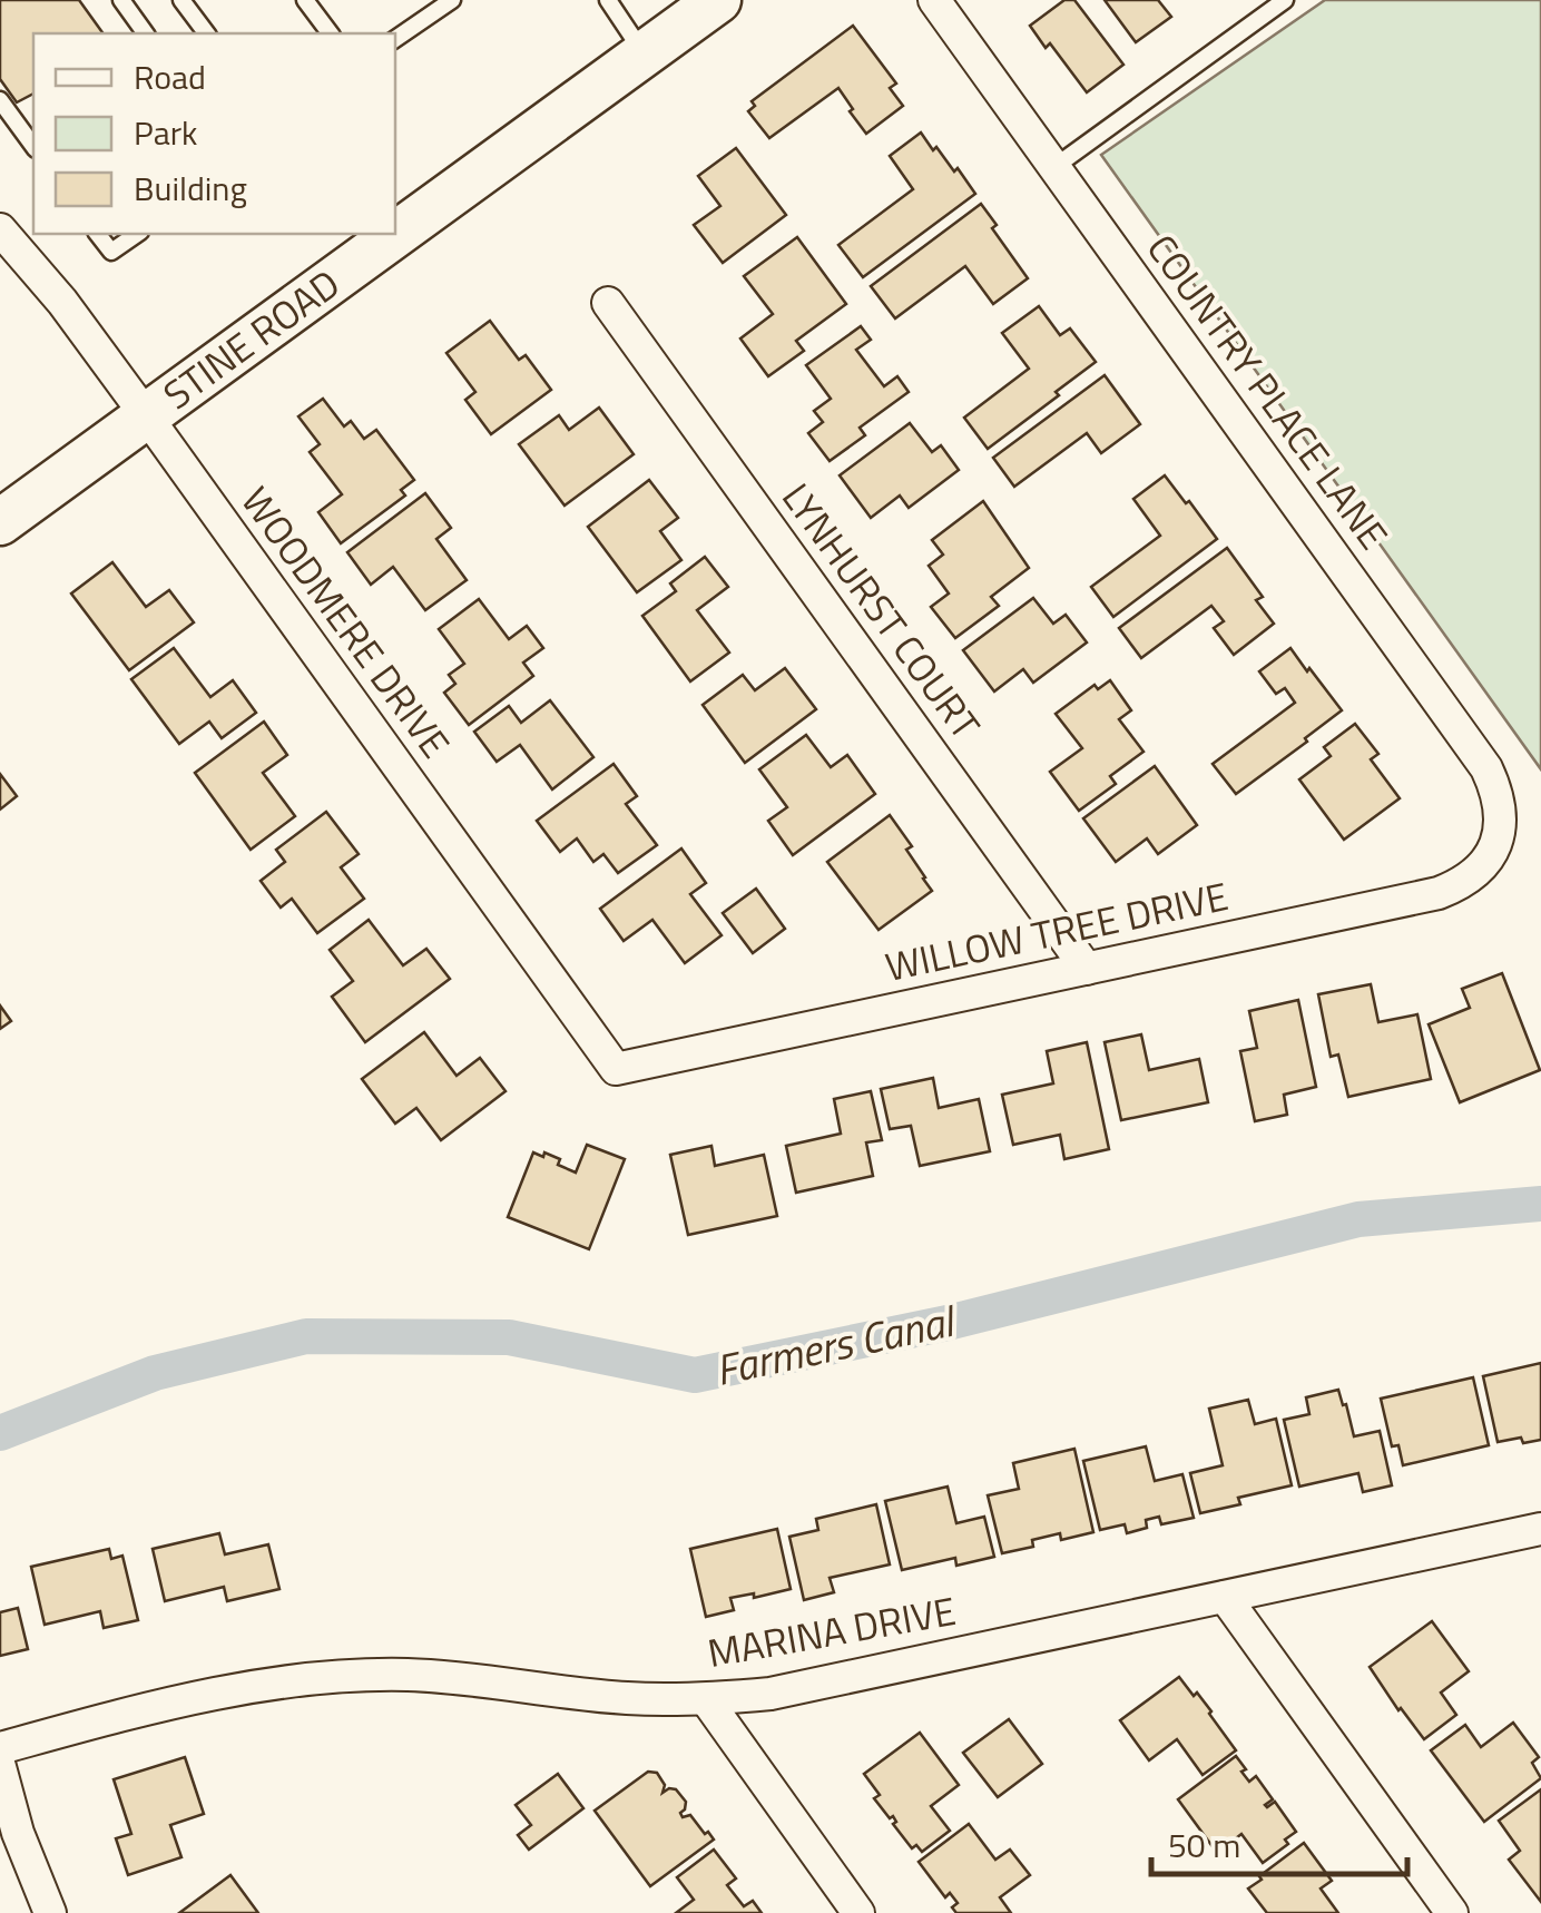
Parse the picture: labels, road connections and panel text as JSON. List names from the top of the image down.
{
  "streets": {
    "main road": ["STINE ROAD"],
    "street": [
      "COUNTRY PLACE LANE",
      "LYNHURST COURT",
      "WOODMERE DRIVE",
      "WILLOW TREE DRIVE",
      "MARINA DRIVE"
    ]
  },
  "crossings": [
    ["STINE ROAD", "WOODMERE DRIVE"],
    ["COUNTRY PLACE LANE", "WILLOW TREE DRIVE"],
    ["LYNHURST COURT", "WILLOW TREE DRIVE"],
    ["WOODMERE DRIVE", "WILLOW TREE DRIVE"]
  ],
  "water": ["Farmers Canal"],
  "legend": ["Road", "Park", "Building"],
  "scale_bar": "50 m"
}
